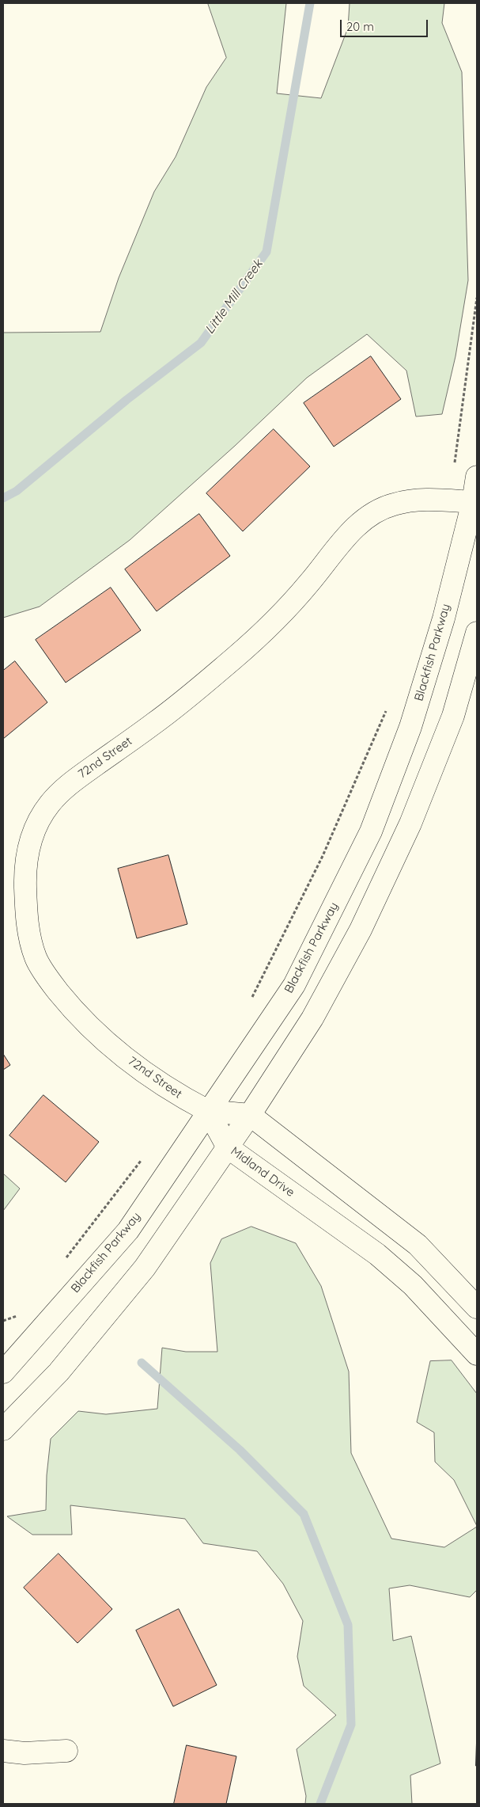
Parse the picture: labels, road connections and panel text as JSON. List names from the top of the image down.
{
  "streets": {
    "main road": ["Blackfish Parkway", "72nd Street", "Midland Drive"]
  },
  "crossings": [
    ["Blackfish Parkway", "72nd Street"],
    ["Blackfish Parkway", "Midland Drive"],
    ["72nd Street", "Midland Drive"]
  ],
  "water": ["Little Mill Creek"],
  "scale_bar": "20 m"
}
